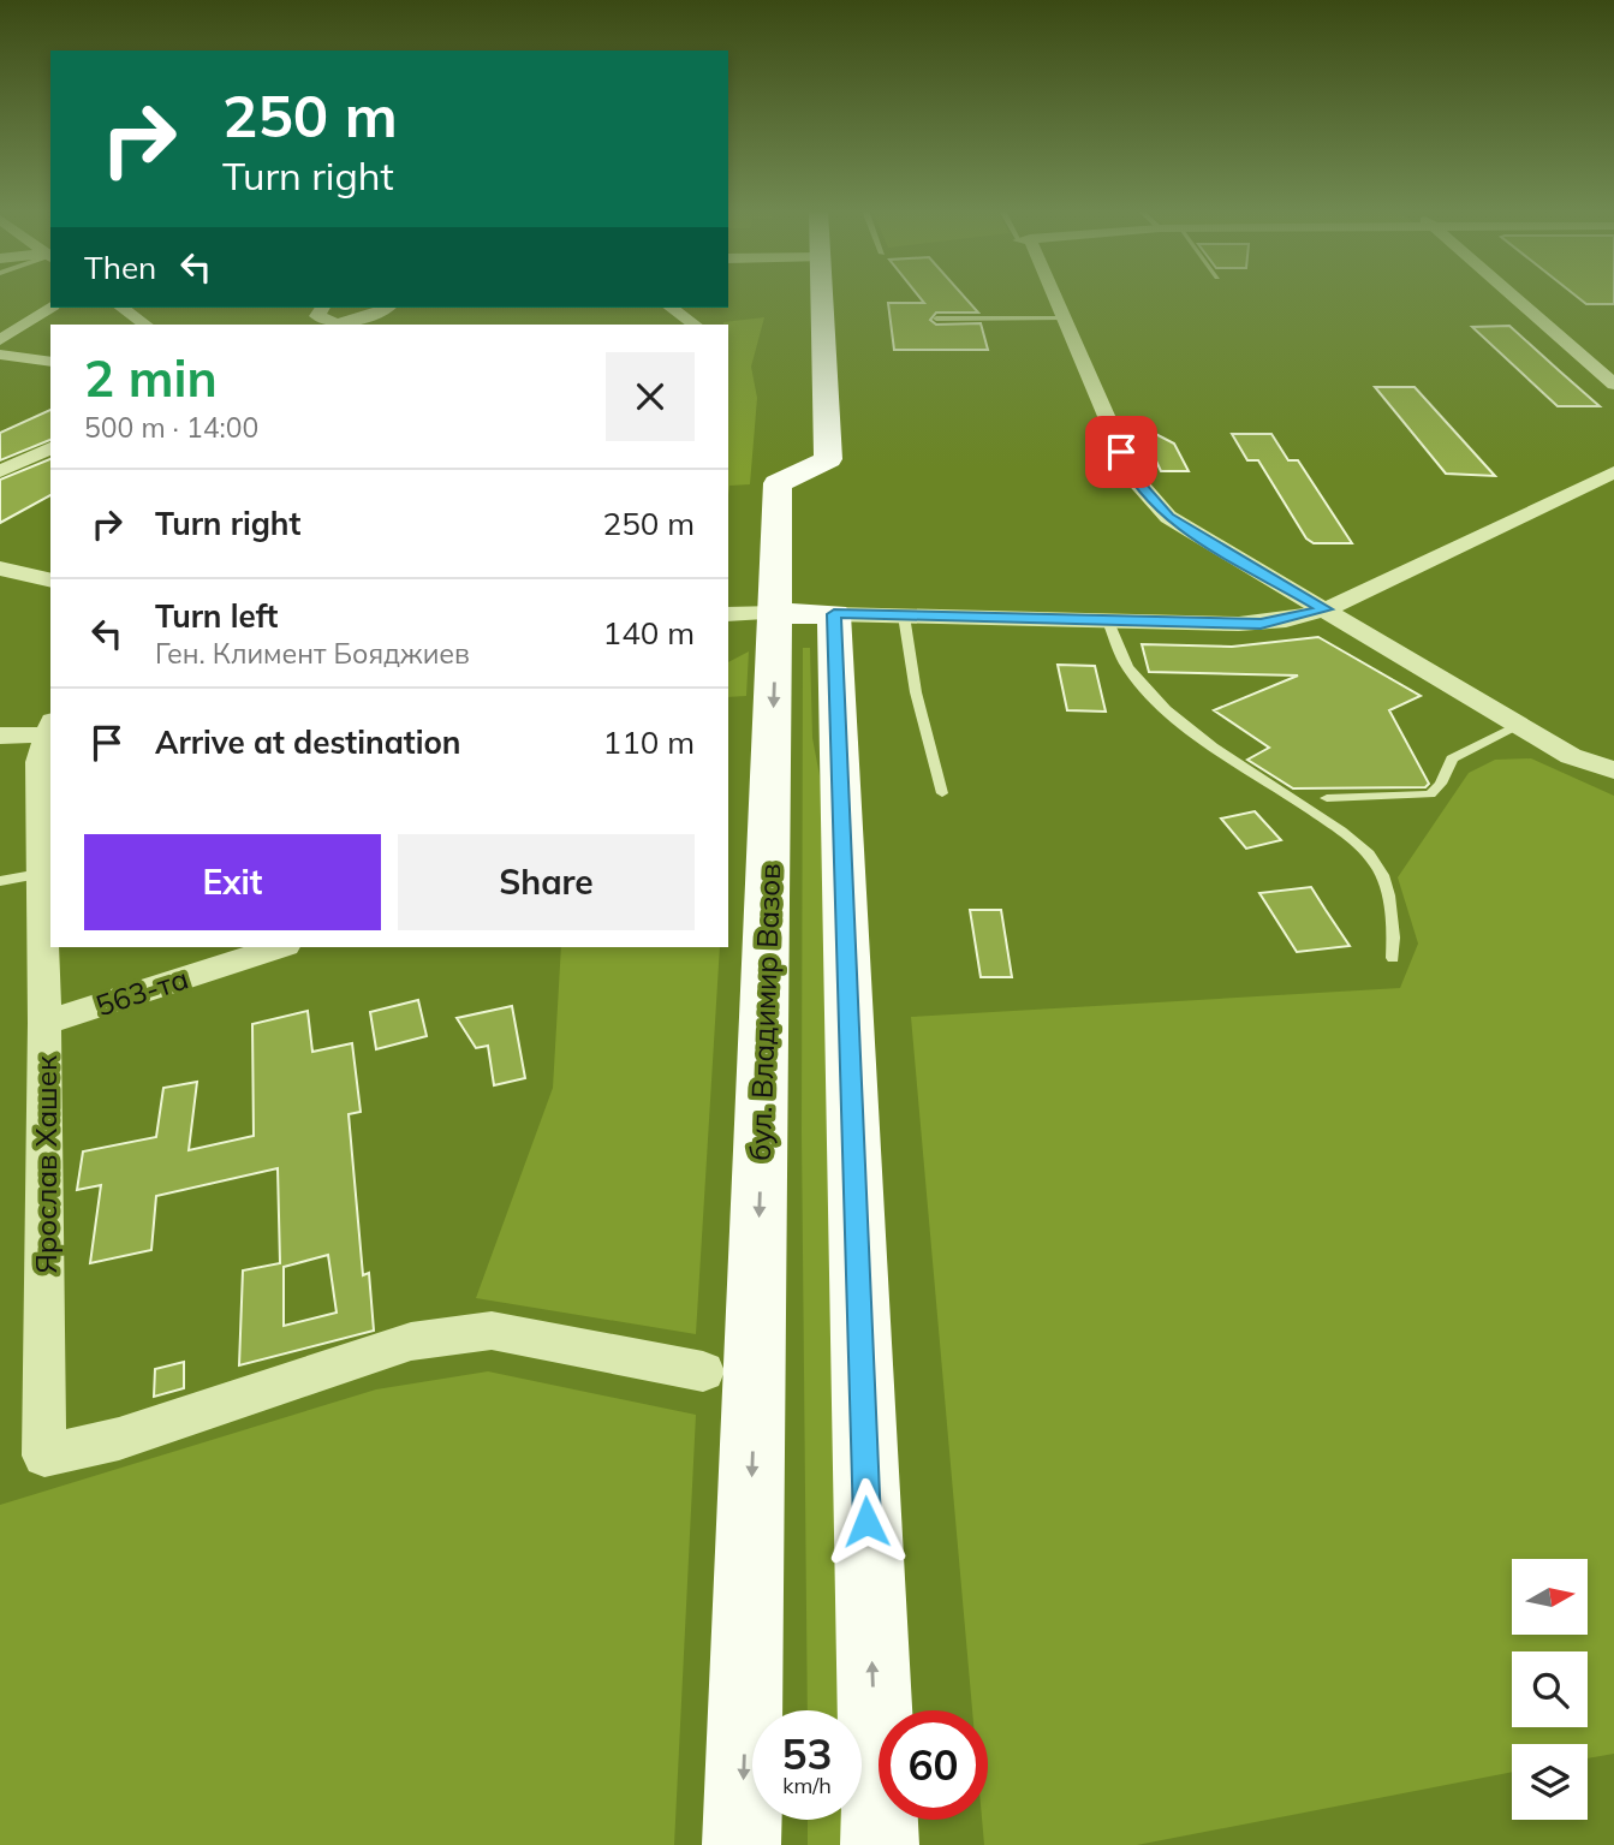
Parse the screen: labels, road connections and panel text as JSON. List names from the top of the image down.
{
  "streets": {
    "main road": ["бул. Владимир Вазов"],
    "street": ["563-та", "Ярослав Хашек"]
  },
  "crossings": [
    ["563-та", "Ярослав Хашек"]
  ],
  "north": "right",
  "page": {
    "turn": ["250 m", "Turn right"],
    "then": "Then",
    "heading": ["2 min", "500 m · 14:00"],
    "list": [
      {
        "name": "Turn right",
        "value": "250 m"
      },
      {
        "name": "Turn left",
        "note": "Ген. Климент Бояджиев",
        "value": "140 m"
      },
      {
        "name": "Arrive at destination",
        "value": "110 m"
      }
    ],
    "buttons": ["Exit", "Share"],
    "speed": "53 km/h",
    "limit": "60"
  }
}
